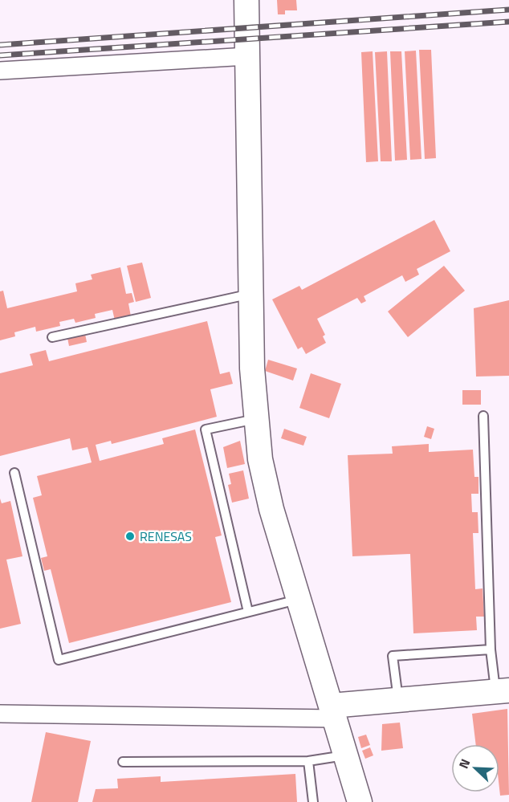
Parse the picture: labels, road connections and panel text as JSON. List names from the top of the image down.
{
  "places": ["RENESAS"],
  "north": "top left"
}
